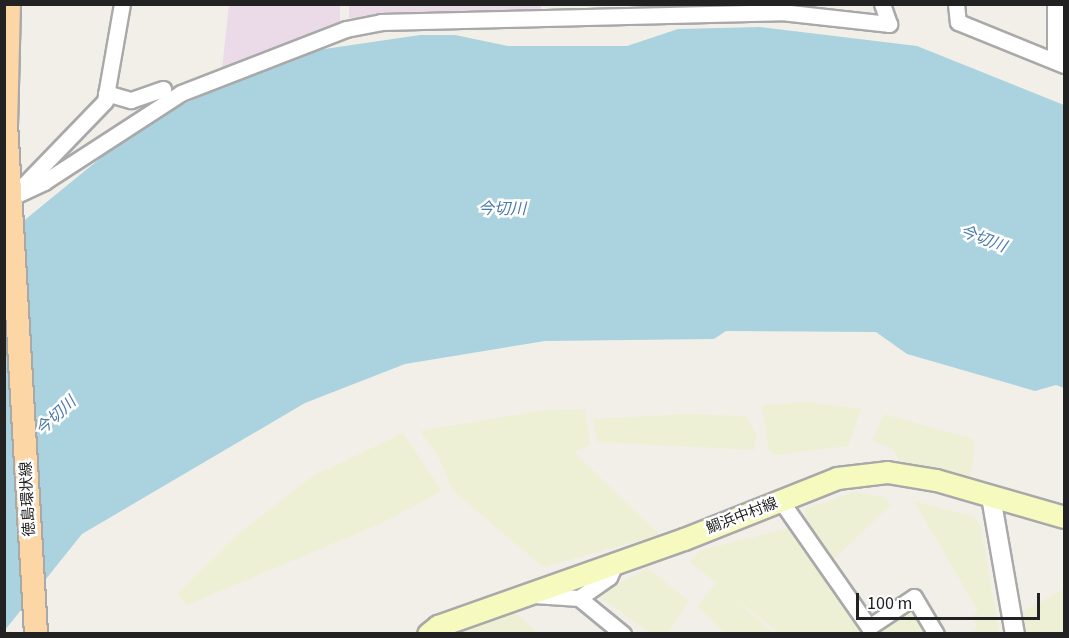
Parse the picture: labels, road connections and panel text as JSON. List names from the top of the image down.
{
  "streets": {
    "main road": ["徳島環状線", "鯛浜中村線"]
  },
  "water": ["今切川"],
  "scale_bar": "100 m"
}
